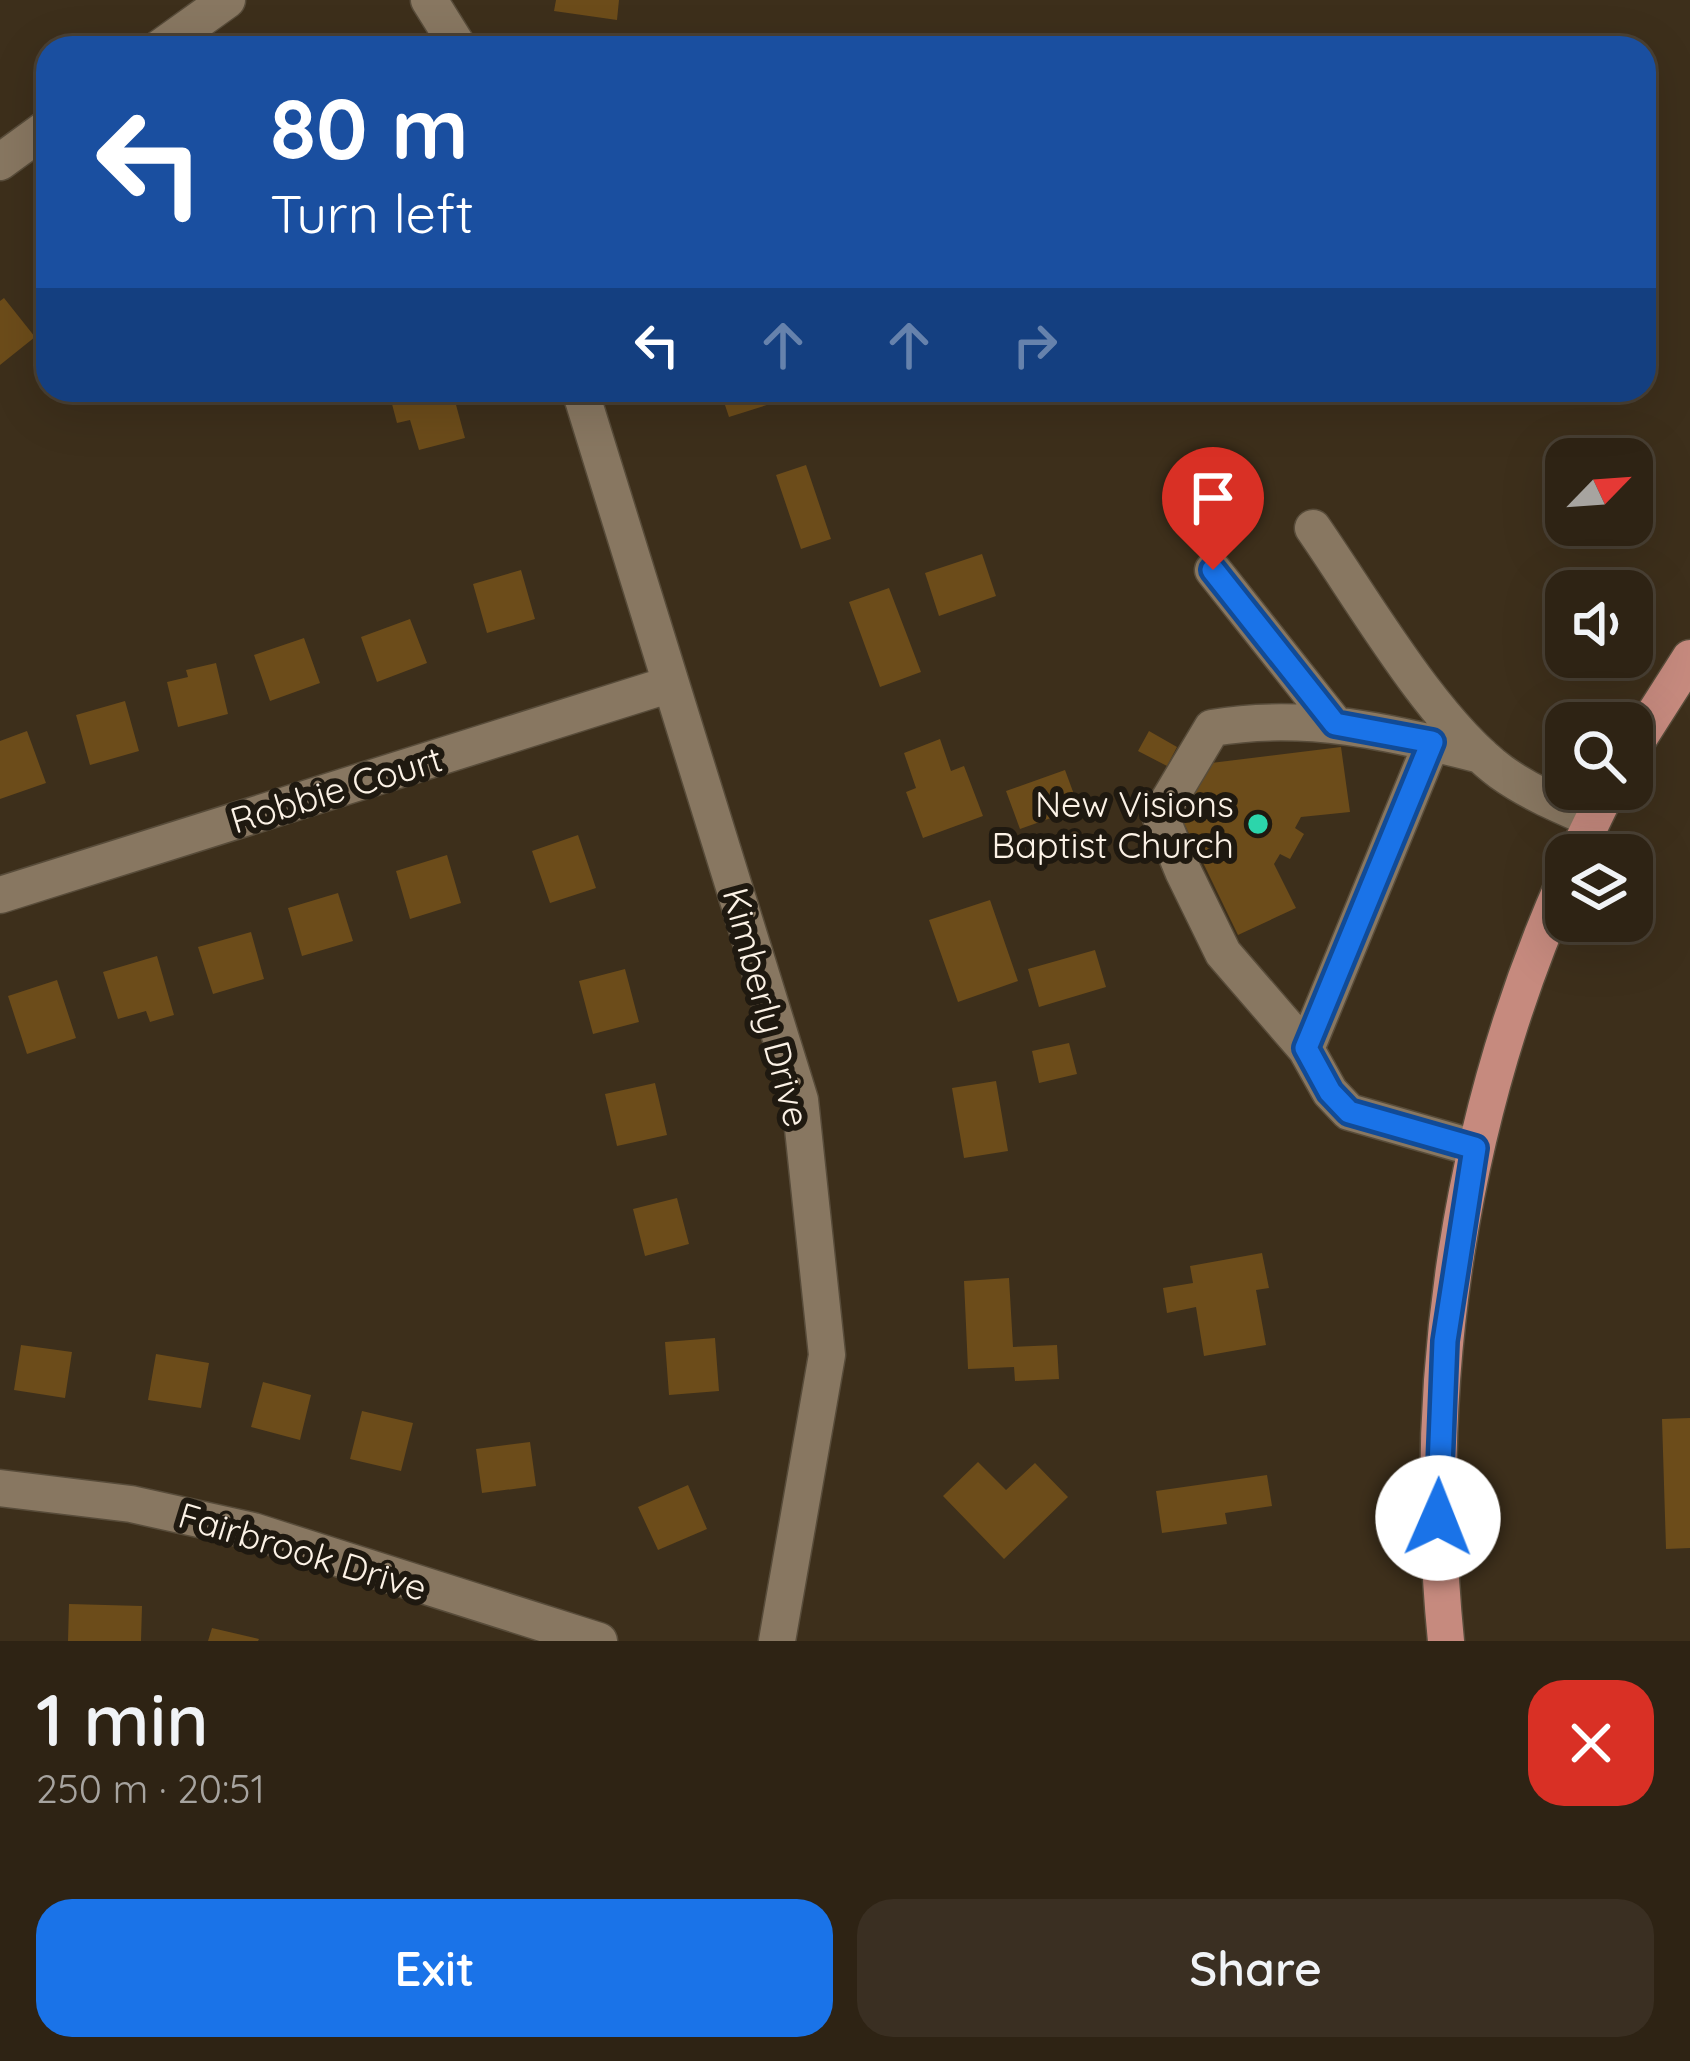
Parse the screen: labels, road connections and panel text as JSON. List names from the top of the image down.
{
  "streets": {
    "street": ["Robbie Court", "Kimberly Drive", "Fairbrook Drive"]
  },
  "crossings": [
    ["Robbie Court", "Kimberly Drive"]
  ],
  "places": ["New Visions Baptist Church"],
  "north": "top right",
  "page": {
    "turn": ["80 m", "Turn left"],
    "heading": ["1 min", "250 m · 20:51"],
    "buttons": ["Exit", "Share"]
  }
}
